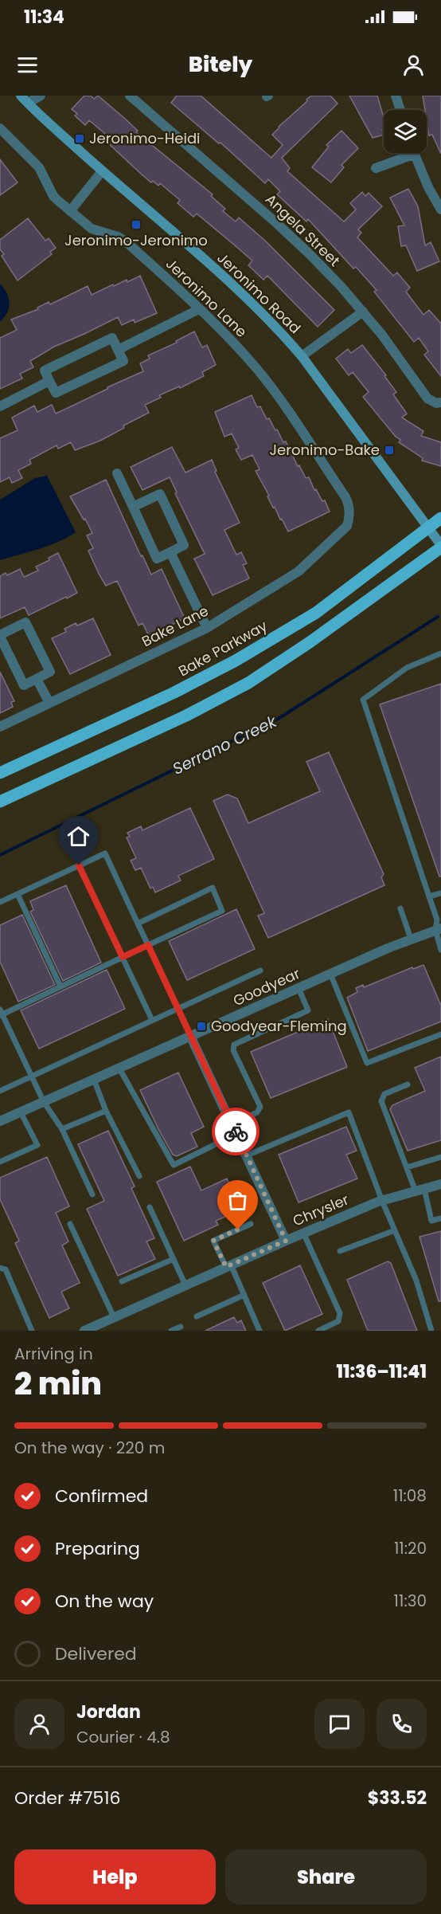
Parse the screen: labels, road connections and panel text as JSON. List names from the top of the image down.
{
  "streets": {
    "main road": ["Jeronimo Road", "Bake Parkway"],
    "street": [
      "Angela Street",
      "Jeronimo Lane",
      "Bake Lane",
      "Goodyear",
      "Chrysler"
    ]
  },
  "crossings": [
    ["Jeronimo Road", "Bake Parkway"],
    ["Jeronimo Lane", "Bake Lane"]
  ],
  "water": ["Serrano Creek"],
  "places": {
    "transit": [
      "Jeronimo-Heidi",
      "Jeronimo-Jeronimo",
      "Jeronimo-Bake",
      "Goodyear-Fleming"
    ]
  },
  "page": {
    "status": "11:34",
    "header": "Bitely",
    "heading": ["2 min", "Arriving in", "11:36–11:41"],
    "panel": [
      "Jordan",
      "Courier · 4.8",
      "Order #7516",
      "$33.52"
    ],
    "bar": "On the way · 220 m",
    "list": [
      ["Confirmed", "11:08"],
      ["Preparing", "11:20"],
      ["On the way", "11:30"],
      "Delivered"
    ],
    "buttons": ["Help", "Share"]
  }
}
